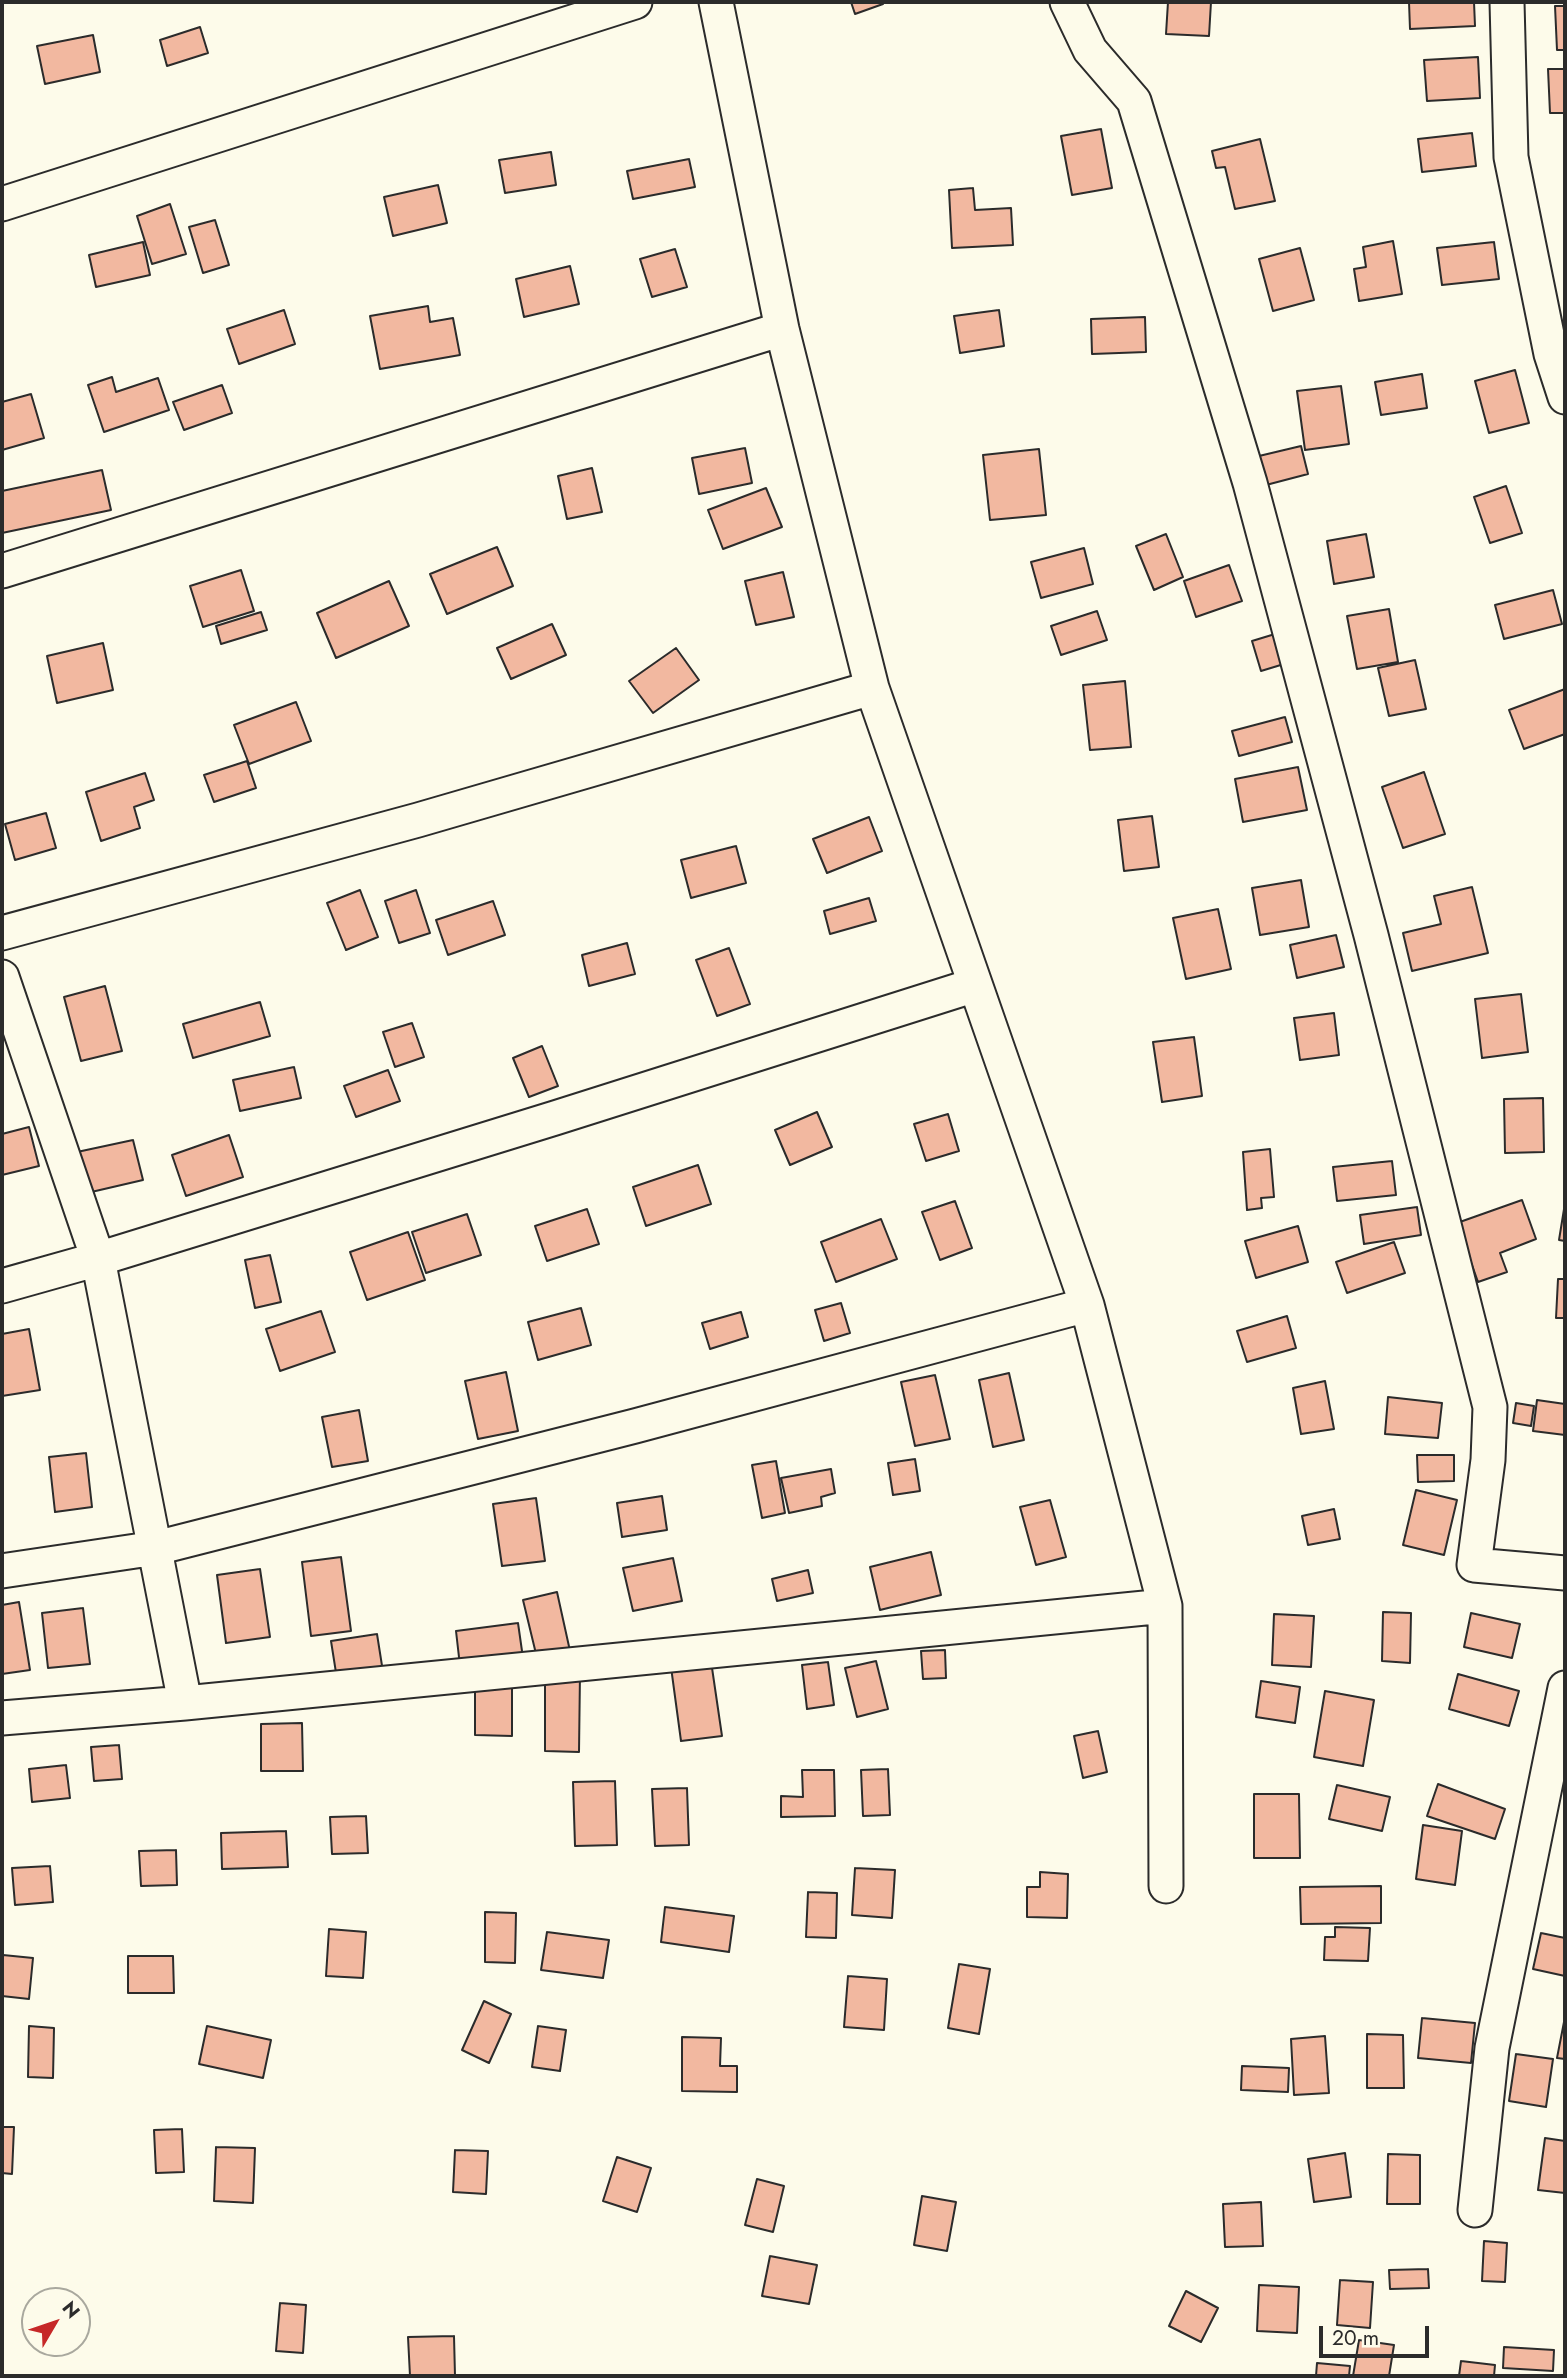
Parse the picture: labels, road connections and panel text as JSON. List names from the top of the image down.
{
  "scale_bar": "20 m",
  "north": "top right"
}
